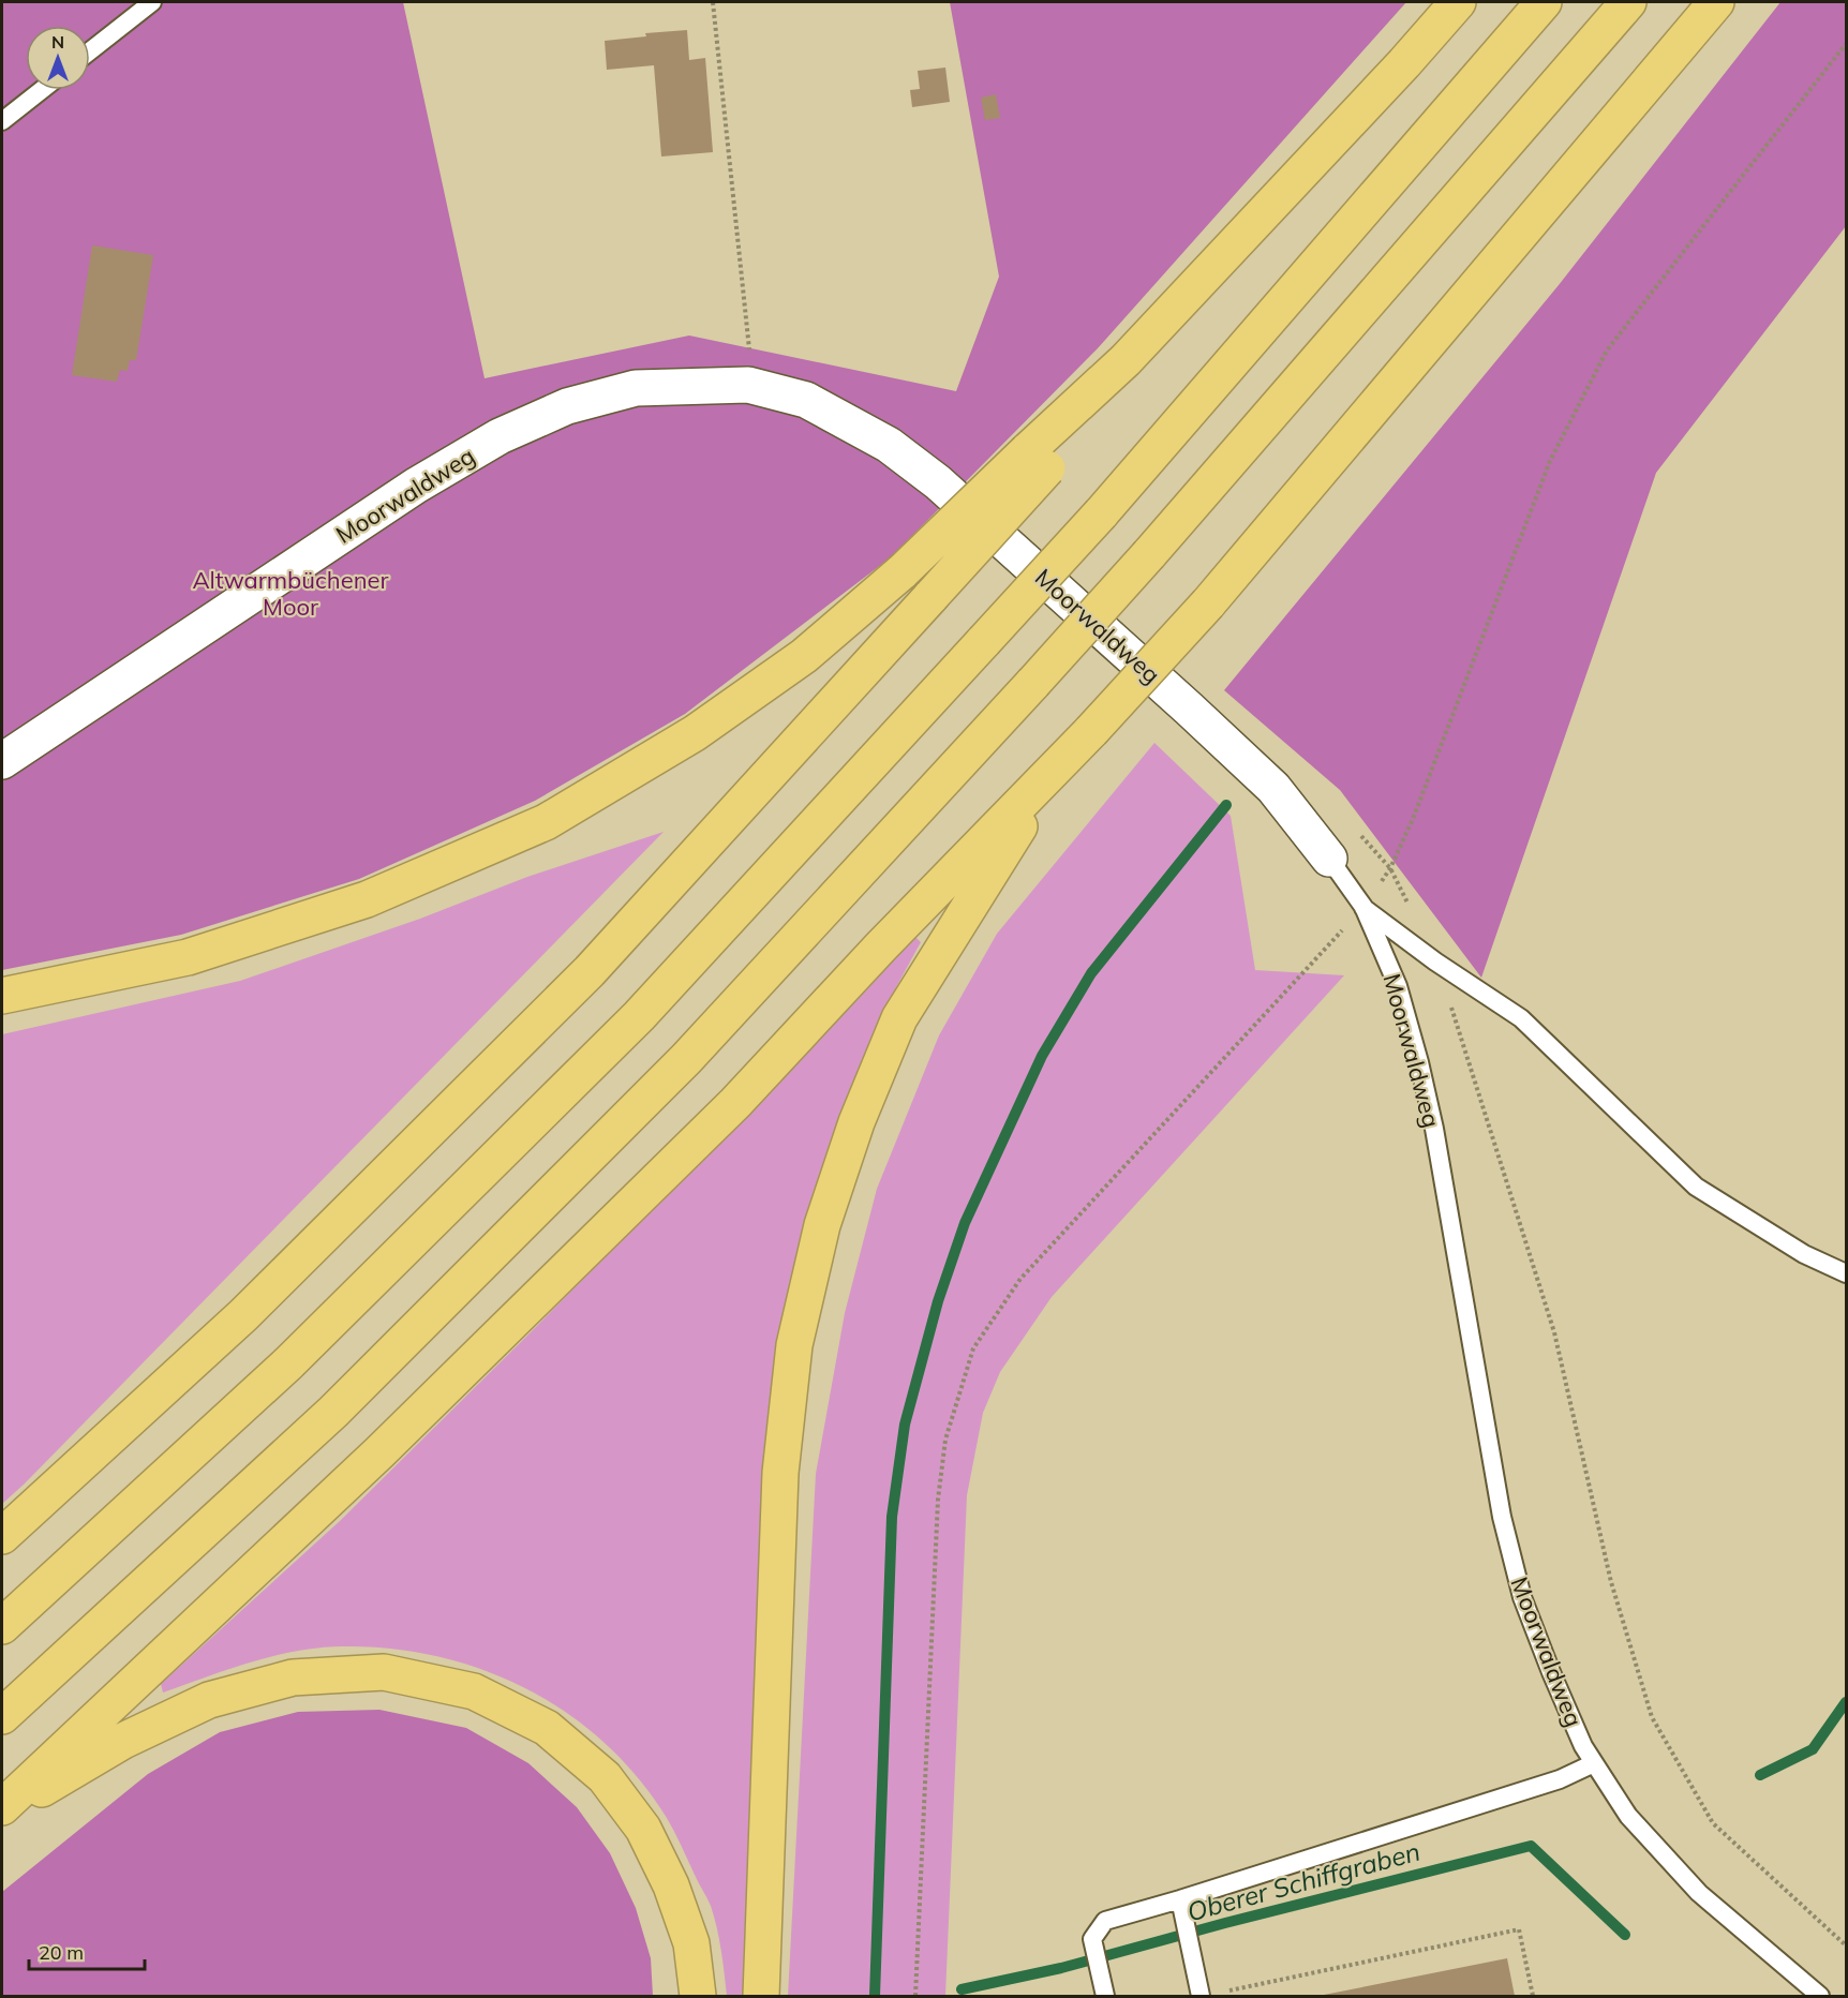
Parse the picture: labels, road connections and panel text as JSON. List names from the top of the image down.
{
  "streets": {
    "street": ["Moorwaldweg"]
  },
  "water": ["Oberer Schiffgraben"],
  "parks": ["Altwarmbüchener Moor"],
  "scale_bar": "20 m",
  "north": "top"
}
